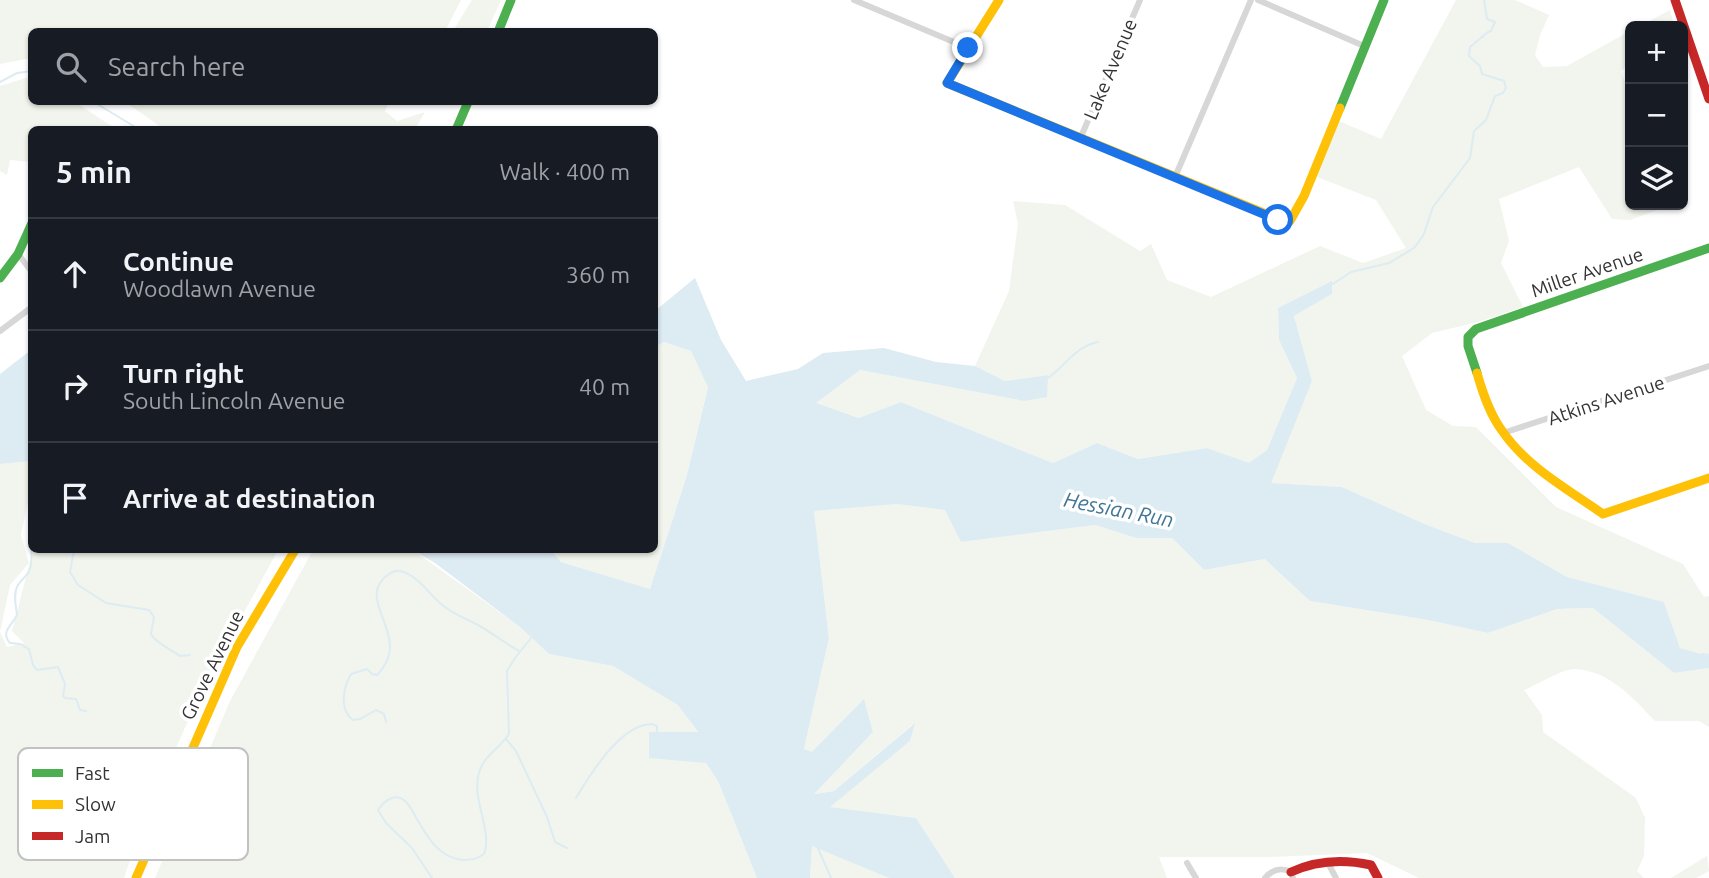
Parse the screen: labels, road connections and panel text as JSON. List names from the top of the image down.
{
  "streets": {
    "street": [
      "Lake Avenue",
      "Miller Avenue",
      "Atkins Avenue",
      "Grove Avenue"
    ]
  },
  "crossings": [
    ["Miller Avenue", "Atkins Avenue"]
  ],
  "water": ["Hessian Run"],
  "legend": ["Fast", "Slow", "Jam"],
  "page": {
    "map_buttons": ["+", "−"],
    "search": "Search here",
    "heading": ["5 min", "Walk · 400 m"],
    "list": [
      ["Continue", "Woodlawn Avenue", "360 m"],
      ["Turn right", "South Lincoln Avenue", "40 m"],
      "Arrive at destination"
    ]
  }
}
